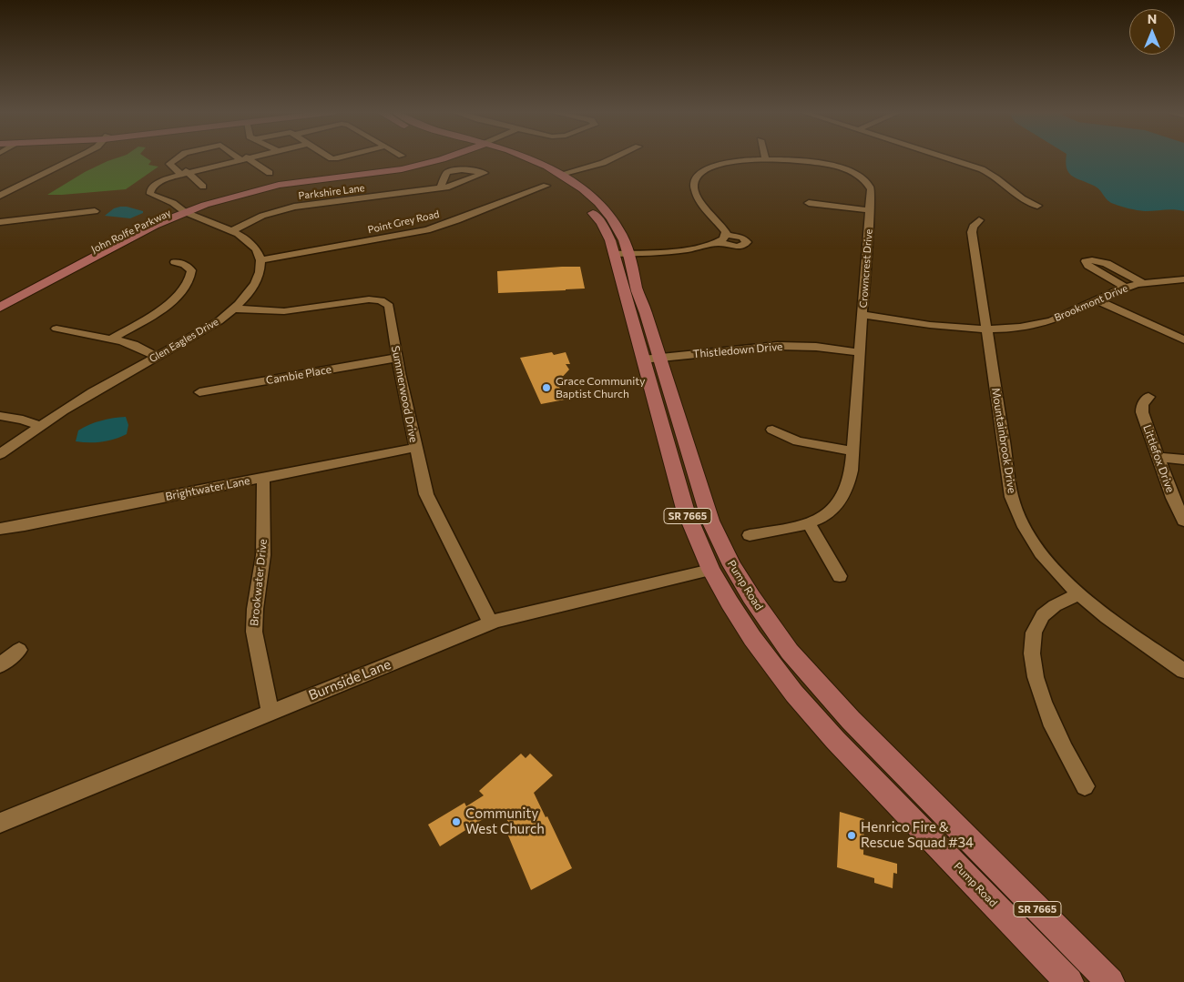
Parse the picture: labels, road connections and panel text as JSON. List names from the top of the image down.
{
  "streets": {
    "main road": ["John Rolfe Parkway", "SR 7665", "Pump Road"],
    "street": [
      "Parkshire Lane",
      "Point Grey Road",
      "Crowncrest Drive",
      "Brookmont Drive",
      "Glen Eagles Drive",
      "Thistledown Drive",
      "Cambie Place",
      "Summerwood Drive",
      "Mountainbrook Drive",
      "Littlefox Drive",
      "Brightwater Lane",
      "Brookwater Drive",
      "Burnside Lane"
    ]
  },
  "crossings": [
    ["Point Grey Road", "Glen Eagles Drive"],
    ["Crowncrest Drive", "Brookmont Drive"],
    ["Crowncrest Drive", "Thistledown Drive"],
    ["Brookmont Drive", "Mountainbrook Drive"],
    ["Glen Eagles Drive", "Summerwood Drive"],
    ["Thistledown Drive", "Pump Road"],
    ["Cambie Place", "Summerwood Drive"],
    ["Summerwood Drive", "Brightwater Lane"],
    ["Summerwood Drive", "Burnside Lane"],
    ["Brightwater Lane", "Brookwater Drive"],
    ["Brookwater Drive", "Burnside Lane"],
    ["Pump Road", "Burnside Lane"]
  ],
  "places": ["Grace Community Baptist Church", "Community West Church", "Henrico Fire & Rescue Squad #34"],
  "north": "top"
}
